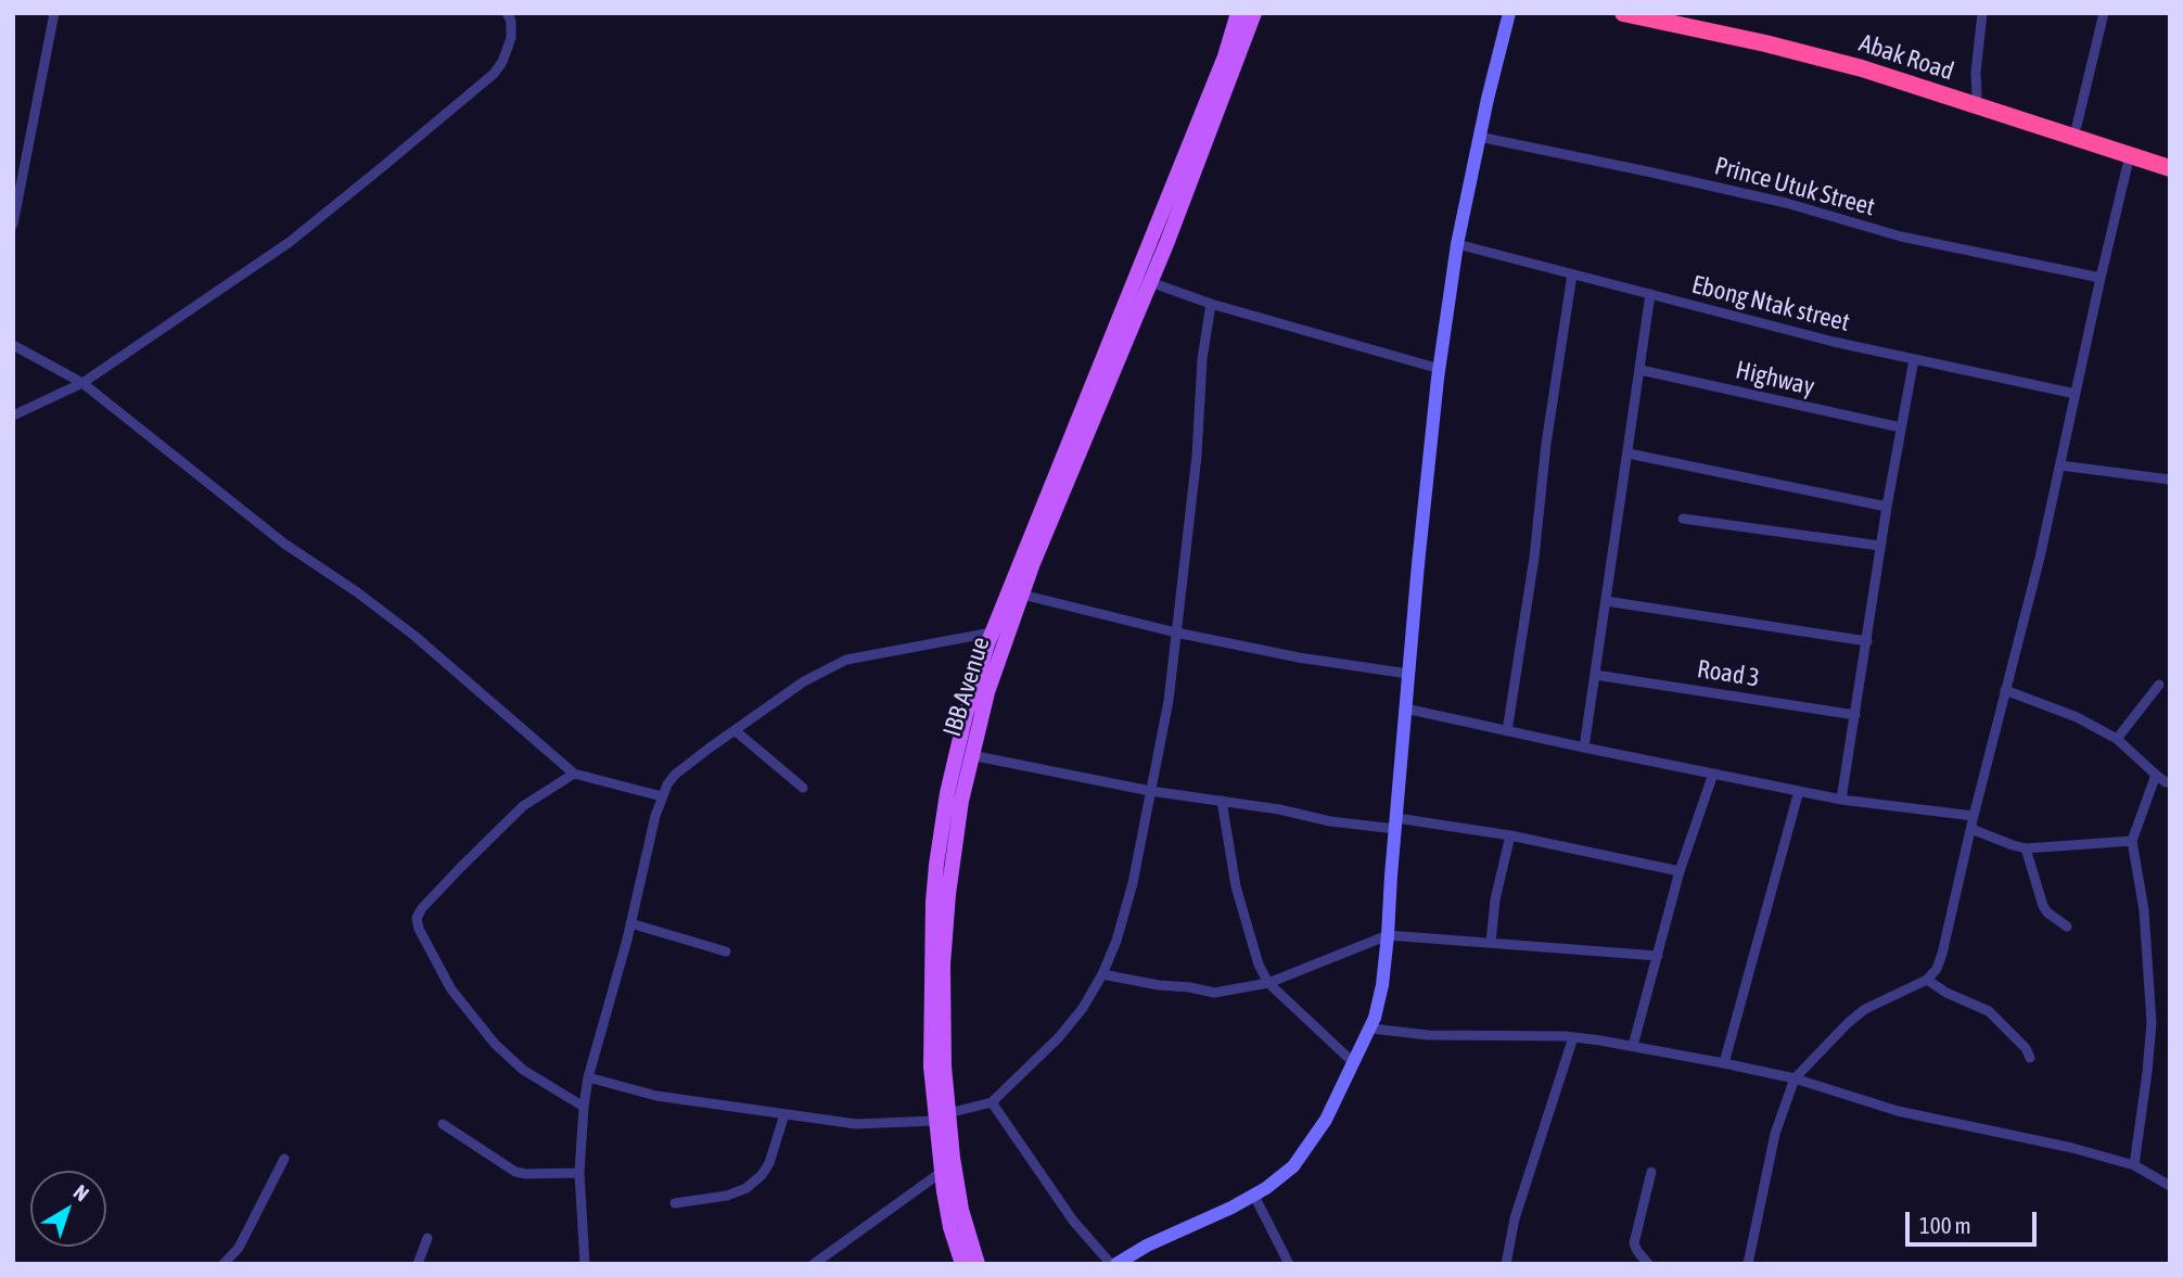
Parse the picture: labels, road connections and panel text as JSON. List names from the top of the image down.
{
  "streets": {
    "highway": ["Abak Road"],
    "main road": ["IBB Avenue"],
    "street": [
      "Prince Utuk Street",
      "Ebong Ntak street",
      "Highway",
      "Road 3"
    ]
  },
  "scale_bar": "100 m",
  "north": "top right"
}
